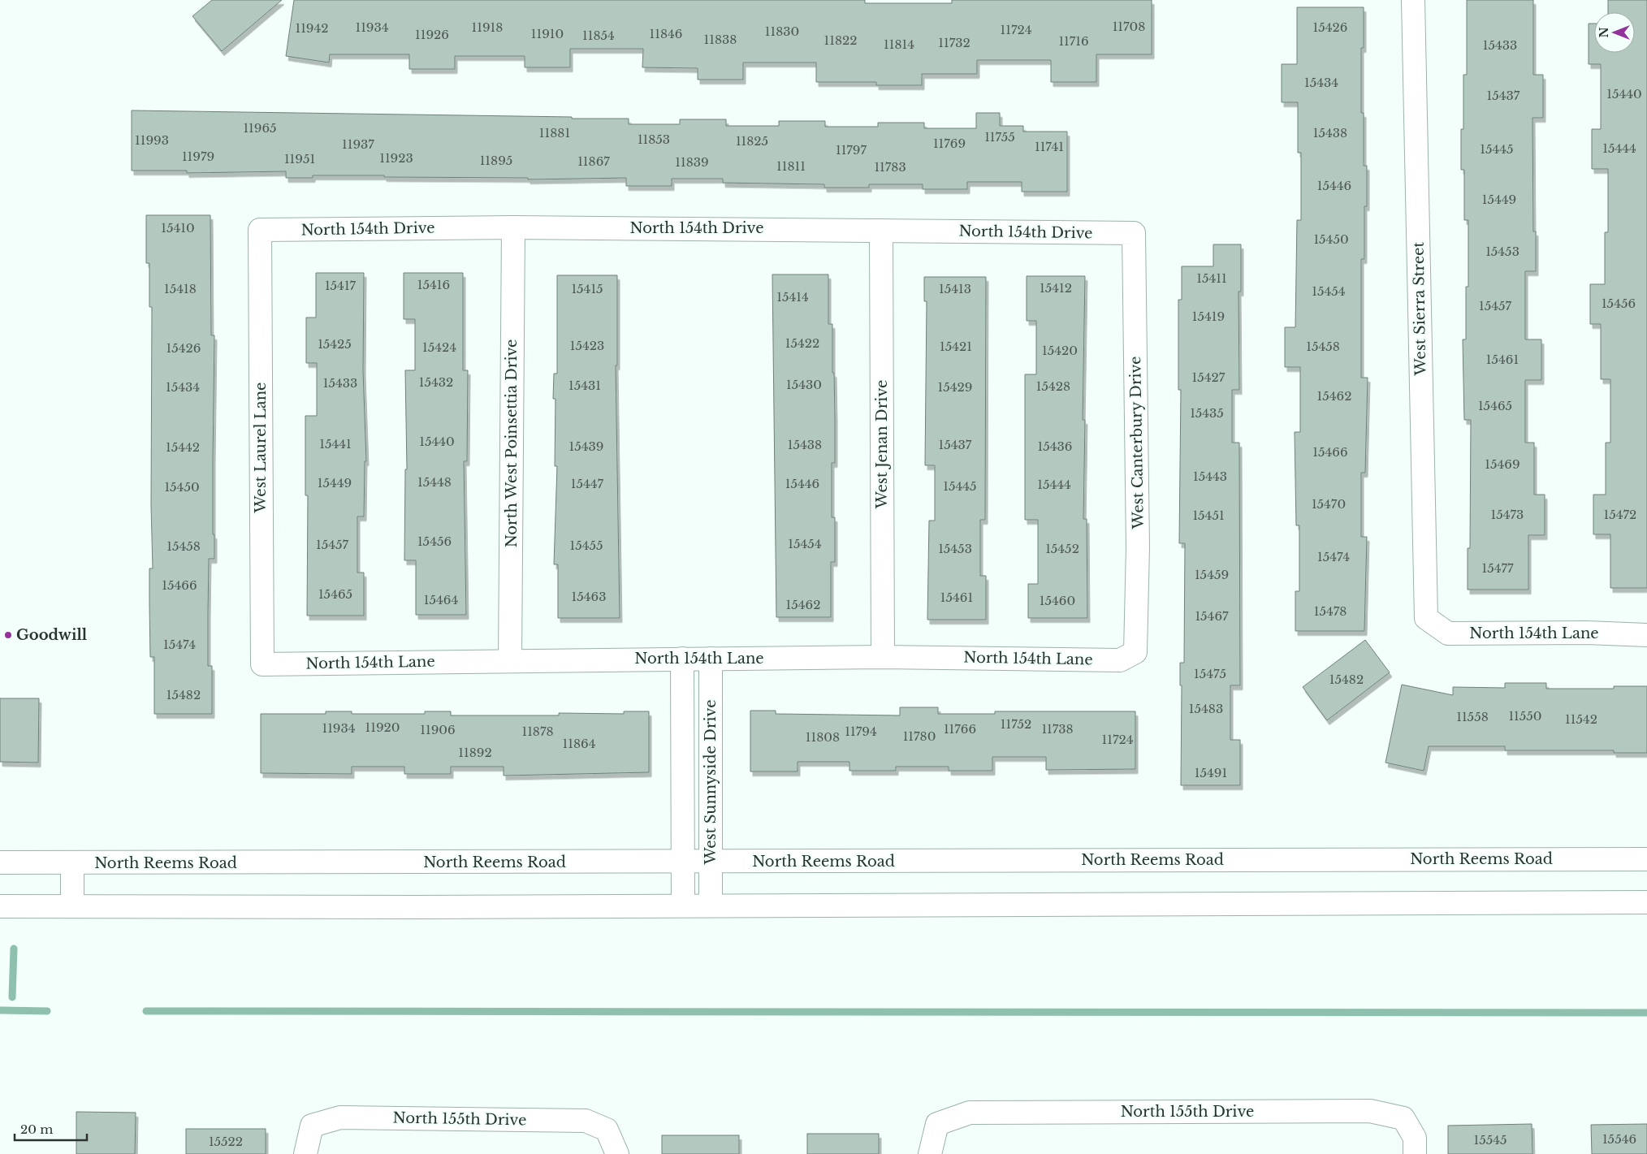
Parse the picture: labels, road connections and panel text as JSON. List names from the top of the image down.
{
  "streets": {
    "street": [
      "North 154th Drive",
      "West Sierra Street",
      "West Canterbury Drive",
      "North West Poinsettia Drive",
      "West Jenan Drive",
      "West Laurel Lane",
      "North 154th Lane",
      "West Sunnyside Drive",
      "North Reems Road",
      "North 155th Drive"
    ]
  },
  "crossings": [
    ["North 154th Drive", "West Canterbury Drive"],
    ["North 154th Drive", "North West Poinsettia Drive"],
    ["North 154th Drive", "West Jenan Drive"],
    ["North 154th Drive", "West Laurel Lane"],
    ["West Sierra Street", "North 154th Lane"],
    ["West Canterbury Drive", "North 154th Lane"],
    ["North West Poinsettia Drive", "North 154th Lane"],
    ["West Jenan Drive", "North 154th Lane"],
    ["West Laurel Lane", "North 154th Lane"],
    ["North 154th Lane", "West Sunnyside Drive"],
    ["West Sunnyside Drive", "North Reems Road"]
  ],
  "places": ["Goodwill"],
  "house_numbers": [
    "11708",
    "11934",
    "11918",
    "15426",
    "11942",
    "11724",
    "11830",
    "11910",
    "11846",
    "11926",
    "11854",
    "11838",
    "11822",
    "11716",
    "11732",
    "11814",
    "15433",
    "15434",
    "15440",
    "15437",
    "11965",
    "11881",
    "15438",
    "11755",
    "11853",
    "11993",
    "11825",
    "11769",
    "11937",
    "11741",
    "15444",
    "15445",
    "11797",
    "11979",
    "11923",
    "11951",
    "11895",
    "11867",
    "11839",
    "11811",
    "11783",
    "15446",
    "15449",
    "15410",
    "15450",
    "15453",
    "15411",
    "15416",
    "15417",
    "15412",
    "15418",
    "15415",
    "15413",
    "15454",
    "15414",
    "15456",
    "15457",
    "15419",
    "15422",
    "15425",
    "15423",
    "15421",
    "15458",
    "15424",
    "15426",
    "15420",
    "15461",
    "15427",
    "15432",
    "15433",
    "15430",
    "15431",
    "15428",
    "15434",
    "15429",
    "15462",
    "15465",
    "15435",
    "15440",
    "15441",
    "15438",
    "15437",
    "15439",
    "15436",
    "15442",
    "15466",
    "15469",
    "15443",
    "15448",
    "15449",
    "15447",
    "15446",
    "15444",
    "15445",
    "15450",
    "15470",
    "15473",
    "15472",
    "15451",
    "15456",
    "15454",
    "15457",
    "15455",
    "15458",
    "15453",
    "15452",
    "15474",
    "15477",
    "15459",
    "15466",
    "15465",
    "15463",
    "15461",
    "15464",
    "15460",
    "15462",
    "15478",
    "15467",
    "15474",
    "15475",
    "15482",
    "15482",
    "15483",
    "11550",
    "11558",
    "11542",
    "11752",
    "11920",
    "11934",
    "11766",
    "11738",
    "11906",
    "11878",
    "11794",
    "11780",
    "11808",
    "11724",
    "11864",
    "11892",
    "15491",
    "15546",
    "15545",
    "15522"
  ],
  "scale_bar": "20 m",
  "north": "left"
}
